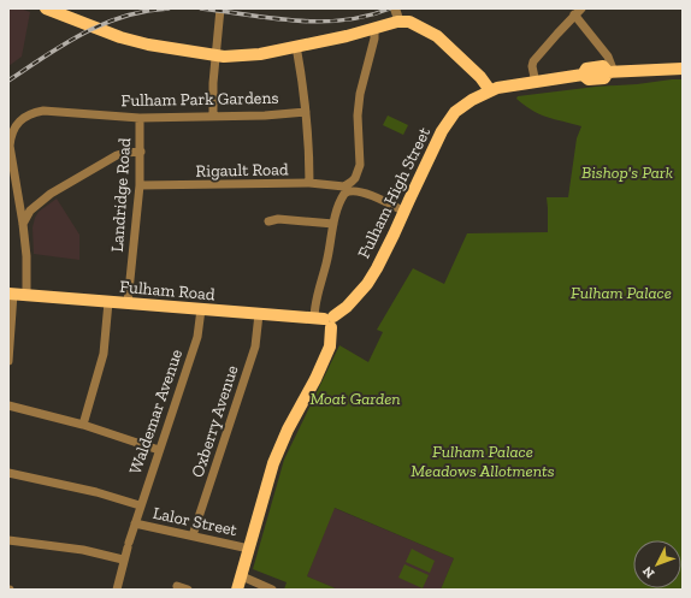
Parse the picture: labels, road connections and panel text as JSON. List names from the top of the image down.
{
  "streets": {
    "main road": ["Fulham High Street", "Fulham Road"],
    "street": [
      "Fulham Park Gardens",
      "Rigault Road",
      "Landridge Road",
      "Waldemar Avenue",
      "Oxberry Avenue",
      "Lalor Street"
    ]
  },
  "crossings": [
    ["Fulham Park Gardens", "Landridge Road"],
    ["Fulham Park Gardens", "Fulham Road"],
    ["Rigault Road", "Fulham High Street"],
    ["Rigault Road", "Landridge Road"],
    ["Fulham High Street", "Fulham Road"],
    ["Landridge Road", "Fulham Road"],
    ["Fulham Road", "Waldemar Avenue"],
    ["Fulham Road", "Oxberry Avenue"],
    ["Waldemar Avenue", "Lalor Street"],
    ["Oxberry Avenue", "Lalor Street"]
  ],
  "parks": [
    "Bishop's Park",
    "Fulham Palace",
    "Moat Garden",
    "Fulham Palace Meadows Allotments"
  ],
  "north": "bottom left"
}
